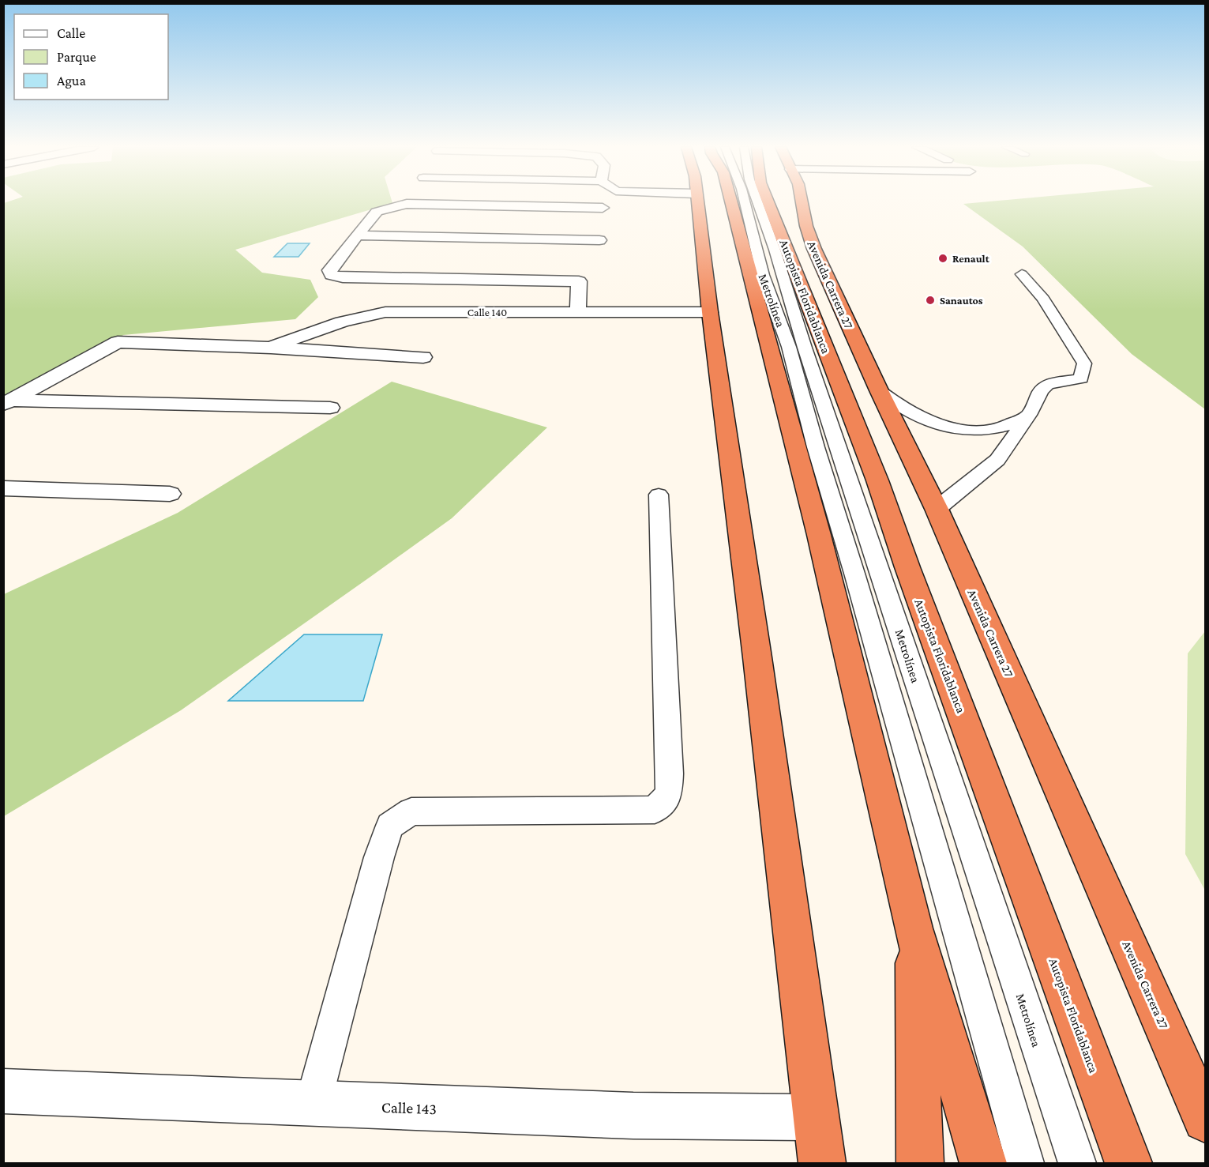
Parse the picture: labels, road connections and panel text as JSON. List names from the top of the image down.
{
  "streets": {
    "highway": ["Avenida Carrera 27", "Autopista Floridablanca"],
    "street": ["Calle 140", "Calle 143"],
    "lane": ["Metrolínea"]
  },
  "places": ["Renault", "Sanautos"],
  "legend": ["Calle", "Parque", "Agua"]
}
